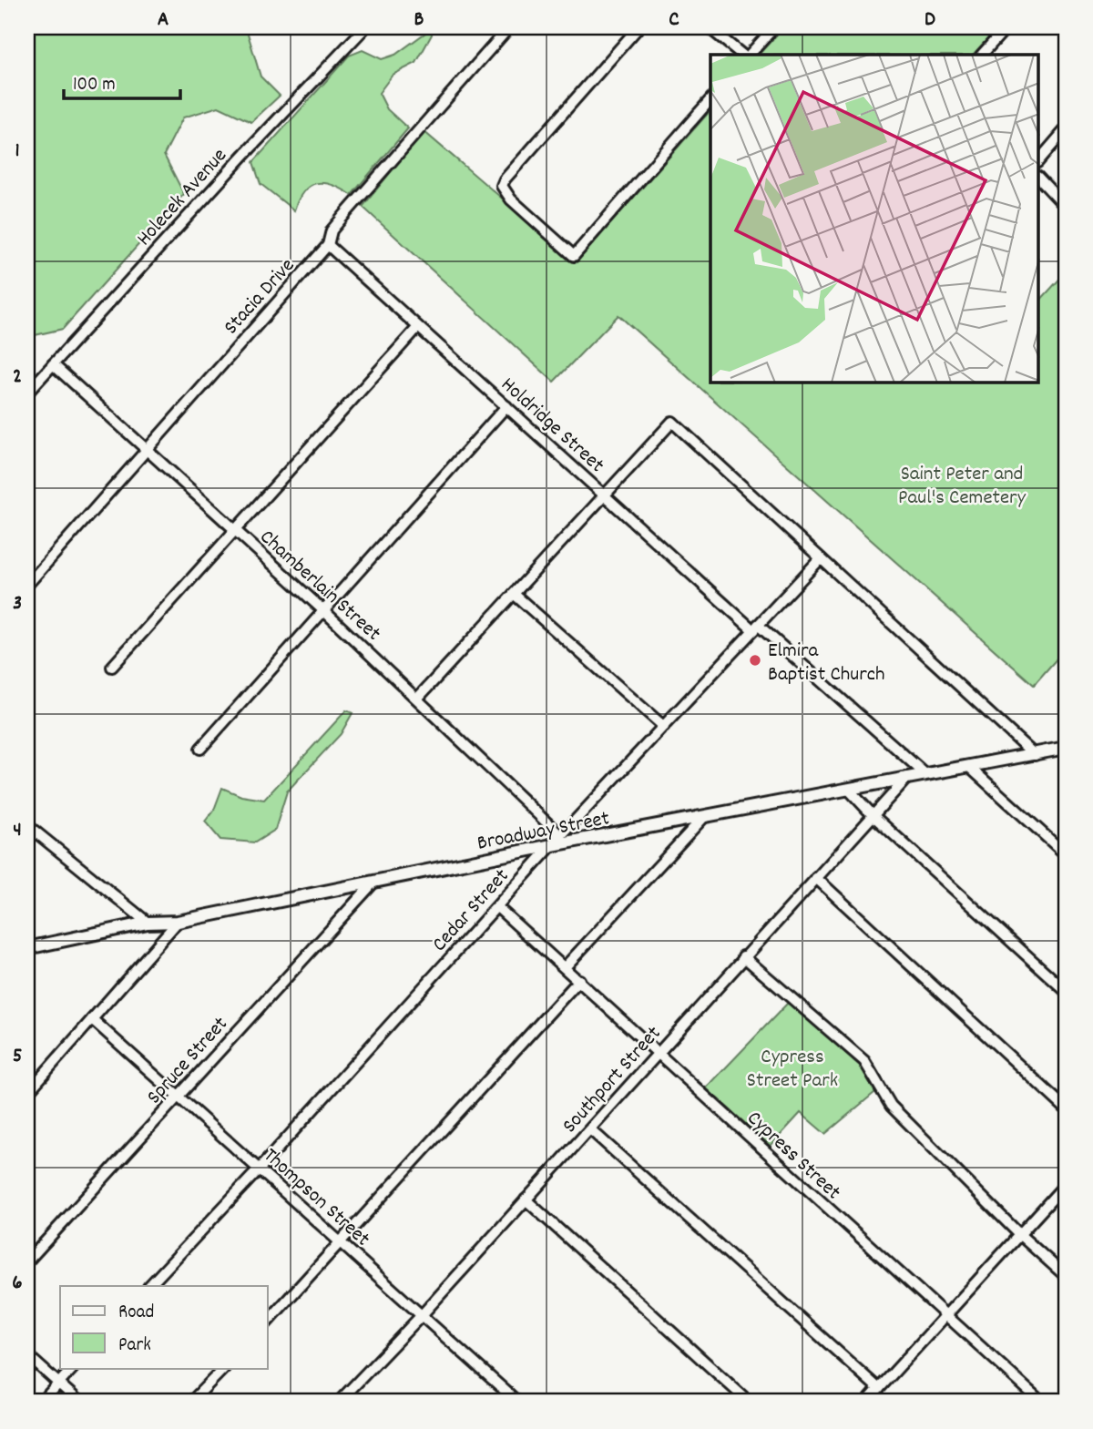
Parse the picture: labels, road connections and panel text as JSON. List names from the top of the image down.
{
  "streets": {
    "street": [
      "Holecek Avenue",
      "Stacia Drive",
      "Holdridge Street",
      "Chamberlain Street",
      "Broadway Street",
      "Cedar Street",
      "Spruce Street",
      "Southport Street",
      "Cypress Street",
      "Thompson Street"
    ]
  },
  "crossings": [
    ["Holecek Avenue", "Chamberlain Street"],
    ["Stacia Drive", "Holdridge Street"],
    ["Stacia Drive", "Chamberlain Street"],
    ["Holdridge Street", "Broadway Street"],
    ["Holdridge Street", "Cedar Street"],
    ["Chamberlain Street", "Cedar Street"],
    ["Broadway Street", "Cedar Street"],
    ["Broadway Street", "Spruce Street"],
    ["Broadway Street", "Southport Street"],
    ["Cedar Street", "Cypress Street"],
    ["Cedar Street", "Thompson Street"],
    ["Spruce Street", "Thompson Street"],
    ["Southport Street", "Cypress Street"],
    ["Southport Street", "Thompson Street"]
  ],
  "parks": ["Saint Peter and Paul's Cemetery", "Cypress Street Park"],
  "places": ["Elmira Baptist Church"],
  "legend": ["Road", "Park"],
  "scale_bar": "100 m",
  "grid": {
    "columns": [
      "A",
      "B",
      "C",
      "D"
    ],
    "rows": [
      "1",
      "2",
      "3",
      "4",
      "5",
      "6"
    ]
  }
}
